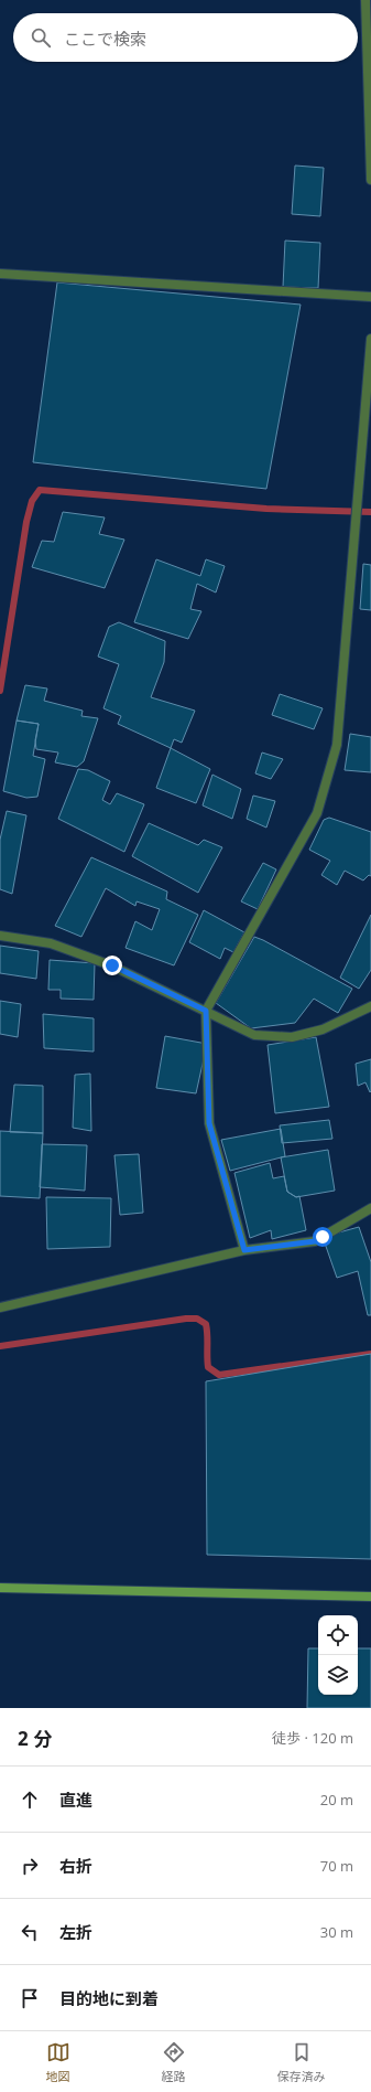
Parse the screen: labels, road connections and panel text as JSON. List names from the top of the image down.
{
  "page": {
    "search": "ここで検索",
    "heading": ["2 分", "徒歩 · 120 m"],
    "list": [
      ["直進", "20 m"],
      ["右折", "70 m"],
      ["左折", "30 m"],
      "目的地に到着"
    ],
    "nav": ["地図", "経路", "保存済み"]
  }
}
